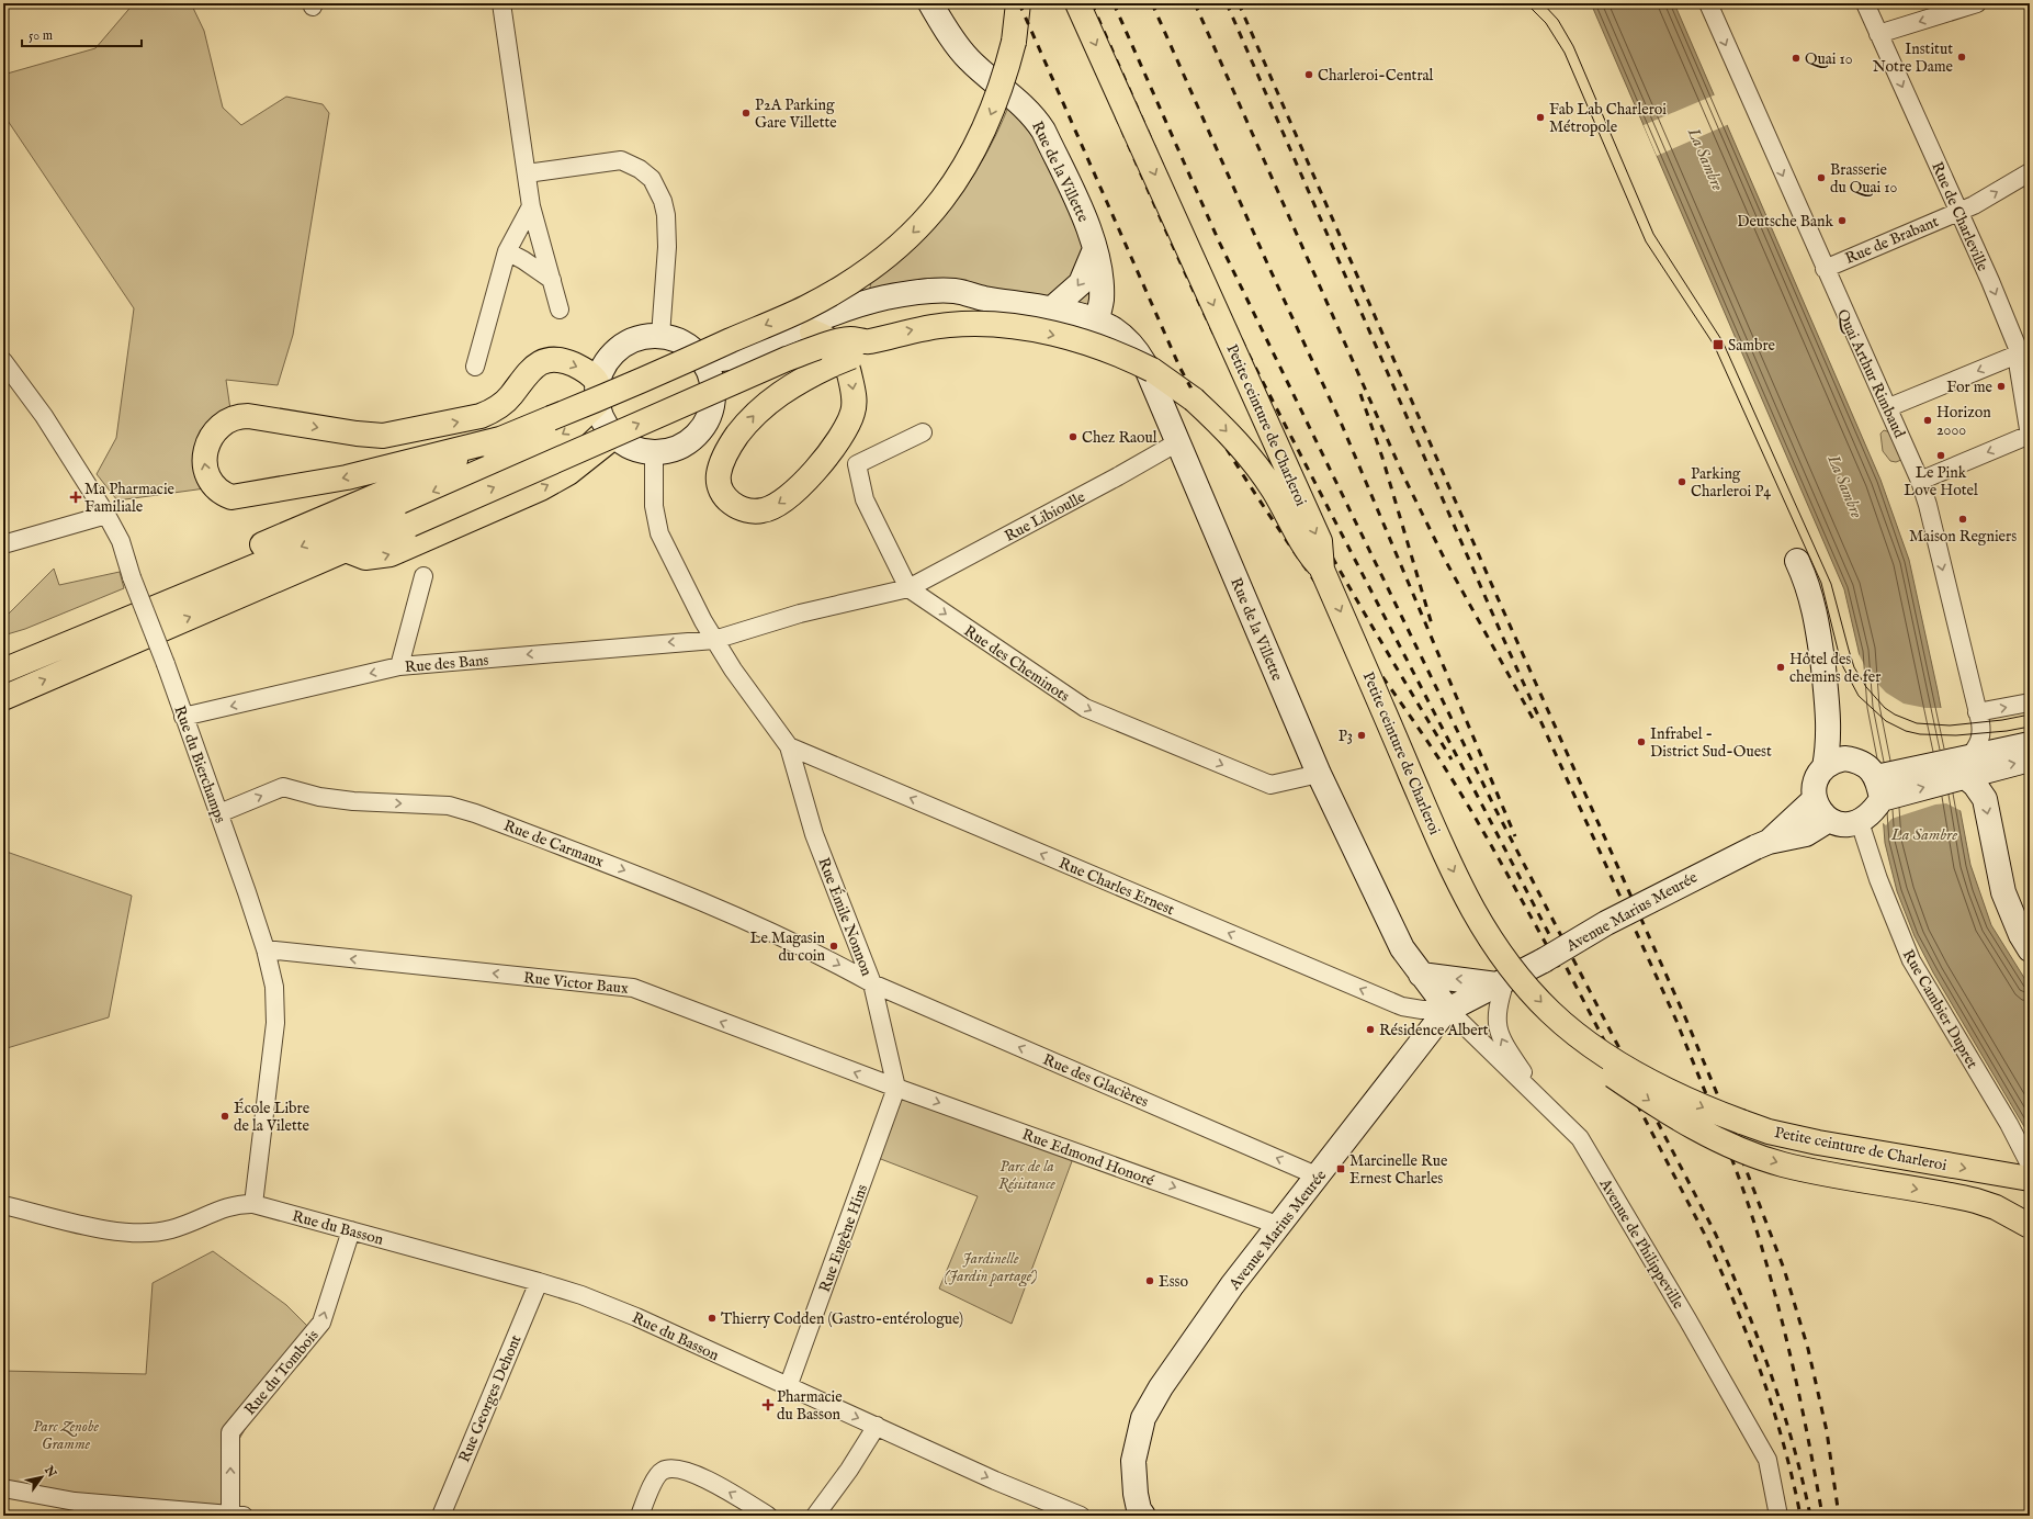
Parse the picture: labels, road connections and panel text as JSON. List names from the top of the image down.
{
  "streets": {
    "highway": ["Petite ceinture de Charleroi"],
    "main road": ["Rue de la Villette", "Avenue Marius Meurée"],
    "street": [
      "Rue de Charleville",
      "Rue de Brabant",
      "Quai Arthur Rimbaud",
      "Rue Libioulle",
      "Rue des Bans",
      "Rue des Cheminots",
      "Rue du Bierchamps",
      "Rue de Carmaux",
      "Rue Charles Ernest",
      "Rue Émile Nonnon",
      "Rue Victor Baux",
      "Rue Cambier Dupret",
      "Rue des Glacières",
      "Rue Edmond Honoré",
      "Rue du Basson",
      "Rue Eugène Hins",
      "Avenue de Philippeville",
      "Rue du Tombois",
      "Rue Georges Dehont"
    ]
  },
  "crossings": [
    ["Rue de la Villette", "Rue Libioulle"],
    ["Rue de la Villette", "Rue des Cheminots"],
    ["Rue de la Villette", "Rue Charles Ernest"],
    ["Rue de la Villette", "Avenue Marius Meurée"],
    ["Rue de la Villette", "Avenue de Philippeville"],
    ["Rue de Charleville", "Rue de Brabant"],
    ["Rue de Brabant", "Quai Arthur Rimbaud"],
    ["Rue Libioulle", "Rue des Cheminots"],
    ["Rue des Bans", "Rue du Bierchamps"],
    ["Rue du Bierchamps", "Rue de Carmaux"],
    ["Rue du Bierchamps", "Rue Victor Baux"],
    ["Rue du Bierchamps", "Rue du Basson"],
    ["Rue de Carmaux", "Rue Émile Nonnon"],
    ["Rue de Carmaux", "Rue des Glacières"],
    ["Rue Charles Ernest", "Avenue Marius Meurée"],
    ["Rue Charles Ernest", "Rue Émile Nonnon"],
    ["Rue Charles Ernest", "Avenue de Philippeville"],
    ["Avenue Marius Meurée", "Rue Cambier Dupret"],
    ["Avenue Marius Meurée", "Rue des Glacières"],
    ["Avenue Marius Meurée", "Rue Edmond Honoré"],
    ["Avenue Marius Meurée", "Avenue de Philippeville"],
    ["Rue Émile Nonnon", "Rue Victor Baux"],
    ["Rue Émile Nonnon", "Rue des Glacières"],
    ["Rue Émile Nonnon", "Rue Edmond Honoré"],
    ["Rue Émile Nonnon", "Rue Eugène Hins"],
    ["Rue Victor Baux", "Rue Edmond Honoré"],
    ["Rue Victor Baux", "Rue Eugène Hins"],
    ["Rue Edmond Honoré", "Rue Eugène Hins"],
    ["Rue du Basson", "Rue Eugène Hins"],
    ["Rue du Basson", "Rue du Tombois"],
    ["Rue du Basson", "Rue Georges Dehont"]
  ],
  "one_way": [
    "Rue de Charleville",
    "Rue de Brabant",
    "Quai Arthur Rimbaud",
    "Petite ceinture de Charleroi",
    "Rue des Bans",
    "Rue des Cheminots",
    "Rue de Carmaux",
    "Rue Charles Ernest",
    "Rue Victor Baux",
    "Rue des Glacières",
    "Rue Edmond Honoré",
    "Rue du Tombois"
  ],
  "water": ["La Sambre"],
  "parks": ["Parc de la Résistance", "Jardinelle (Jardin partagé)", "Parc Zenobe Gramme"],
  "places": {
    "other": [
      "Institut Notre Dame",
      "Quai 10",
      "Charleroi-Central",
      "P2A Parking Gare Villette",
      "Fab Lab Charleroi Métropole",
      "Brasserie du Quai 10",
      "Deutsche Bank",
      "For me",
      "Horizon 2000",
      "Chez Raoul",
      "Le Pink Love Hotel",
      "Parking Charleroi P4",
      "Maison Regniers",
      "Hôtel des chemins de fer",
      "P3",
      "Infrabel - District Sud-Ouest",
      "Le Magasin du coin",
      "Résidence Albert",
      "École Libre de la Vilette",
      "Esso",
      "Thierry Codden (Gastro-entérologue)"
    ],
    "transit": ["Sambre", "Marcinelle Rue Ernest Charles"],
    "health": ["Ma Pharmacie Familiale", "Pharmacie du Basson"]
  },
  "scale_bar": "50 m",
  "north": "top right"
}
